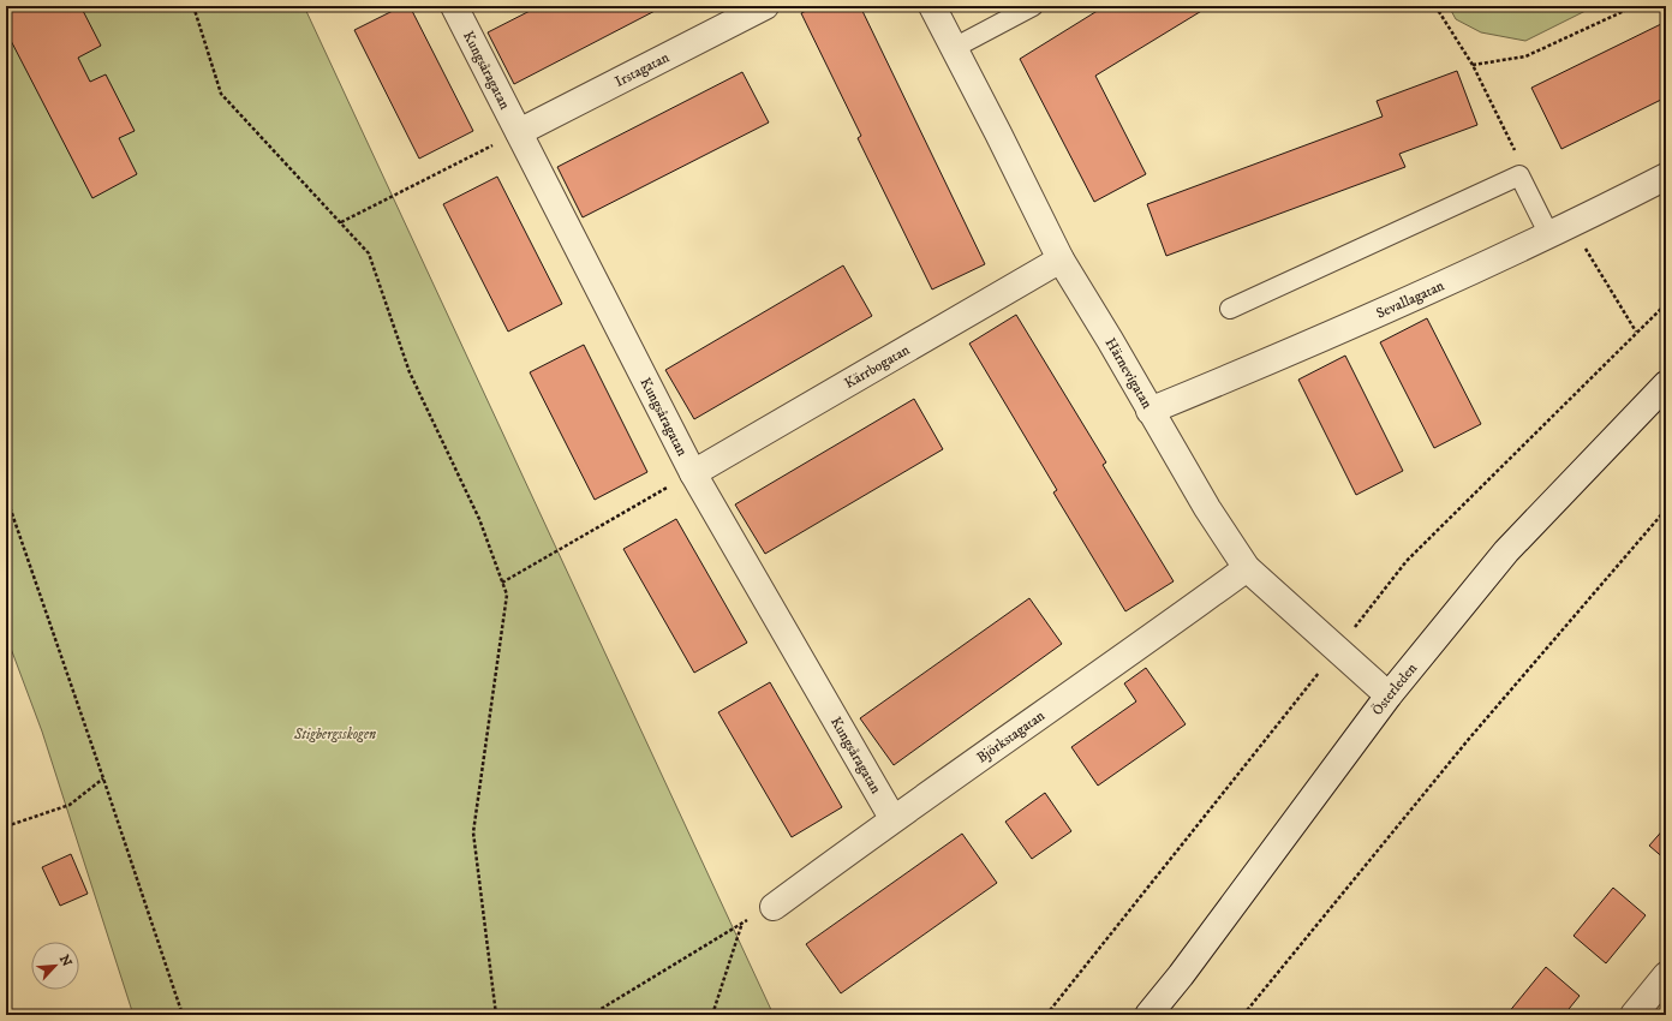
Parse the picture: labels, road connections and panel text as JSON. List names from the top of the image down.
{
  "streets": {
    "street": [
      "Irstagatan",
      "Kungsåragatan",
      "Sevallagatan",
      "Kärrbogatan",
      "Härnevigatan",
      "Österleden",
      "Björkstagatan"
    ]
  },
  "crossings": [
    ["Irstagatan", "Kungsåragatan"],
    ["Kungsåragatan", "Kärrbogatan"],
    ["Kungsåragatan", "Björkstagatan"],
    ["Sevallagatan", "Härnevigatan"],
    ["Kärrbogatan", "Härnevigatan"],
    ["Härnevigatan", "Österleden"],
    ["Härnevigatan", "Björkstagatan"]
  ],
  "parks": ["Stigbergsskogen"],
  "north": "top right"
}
